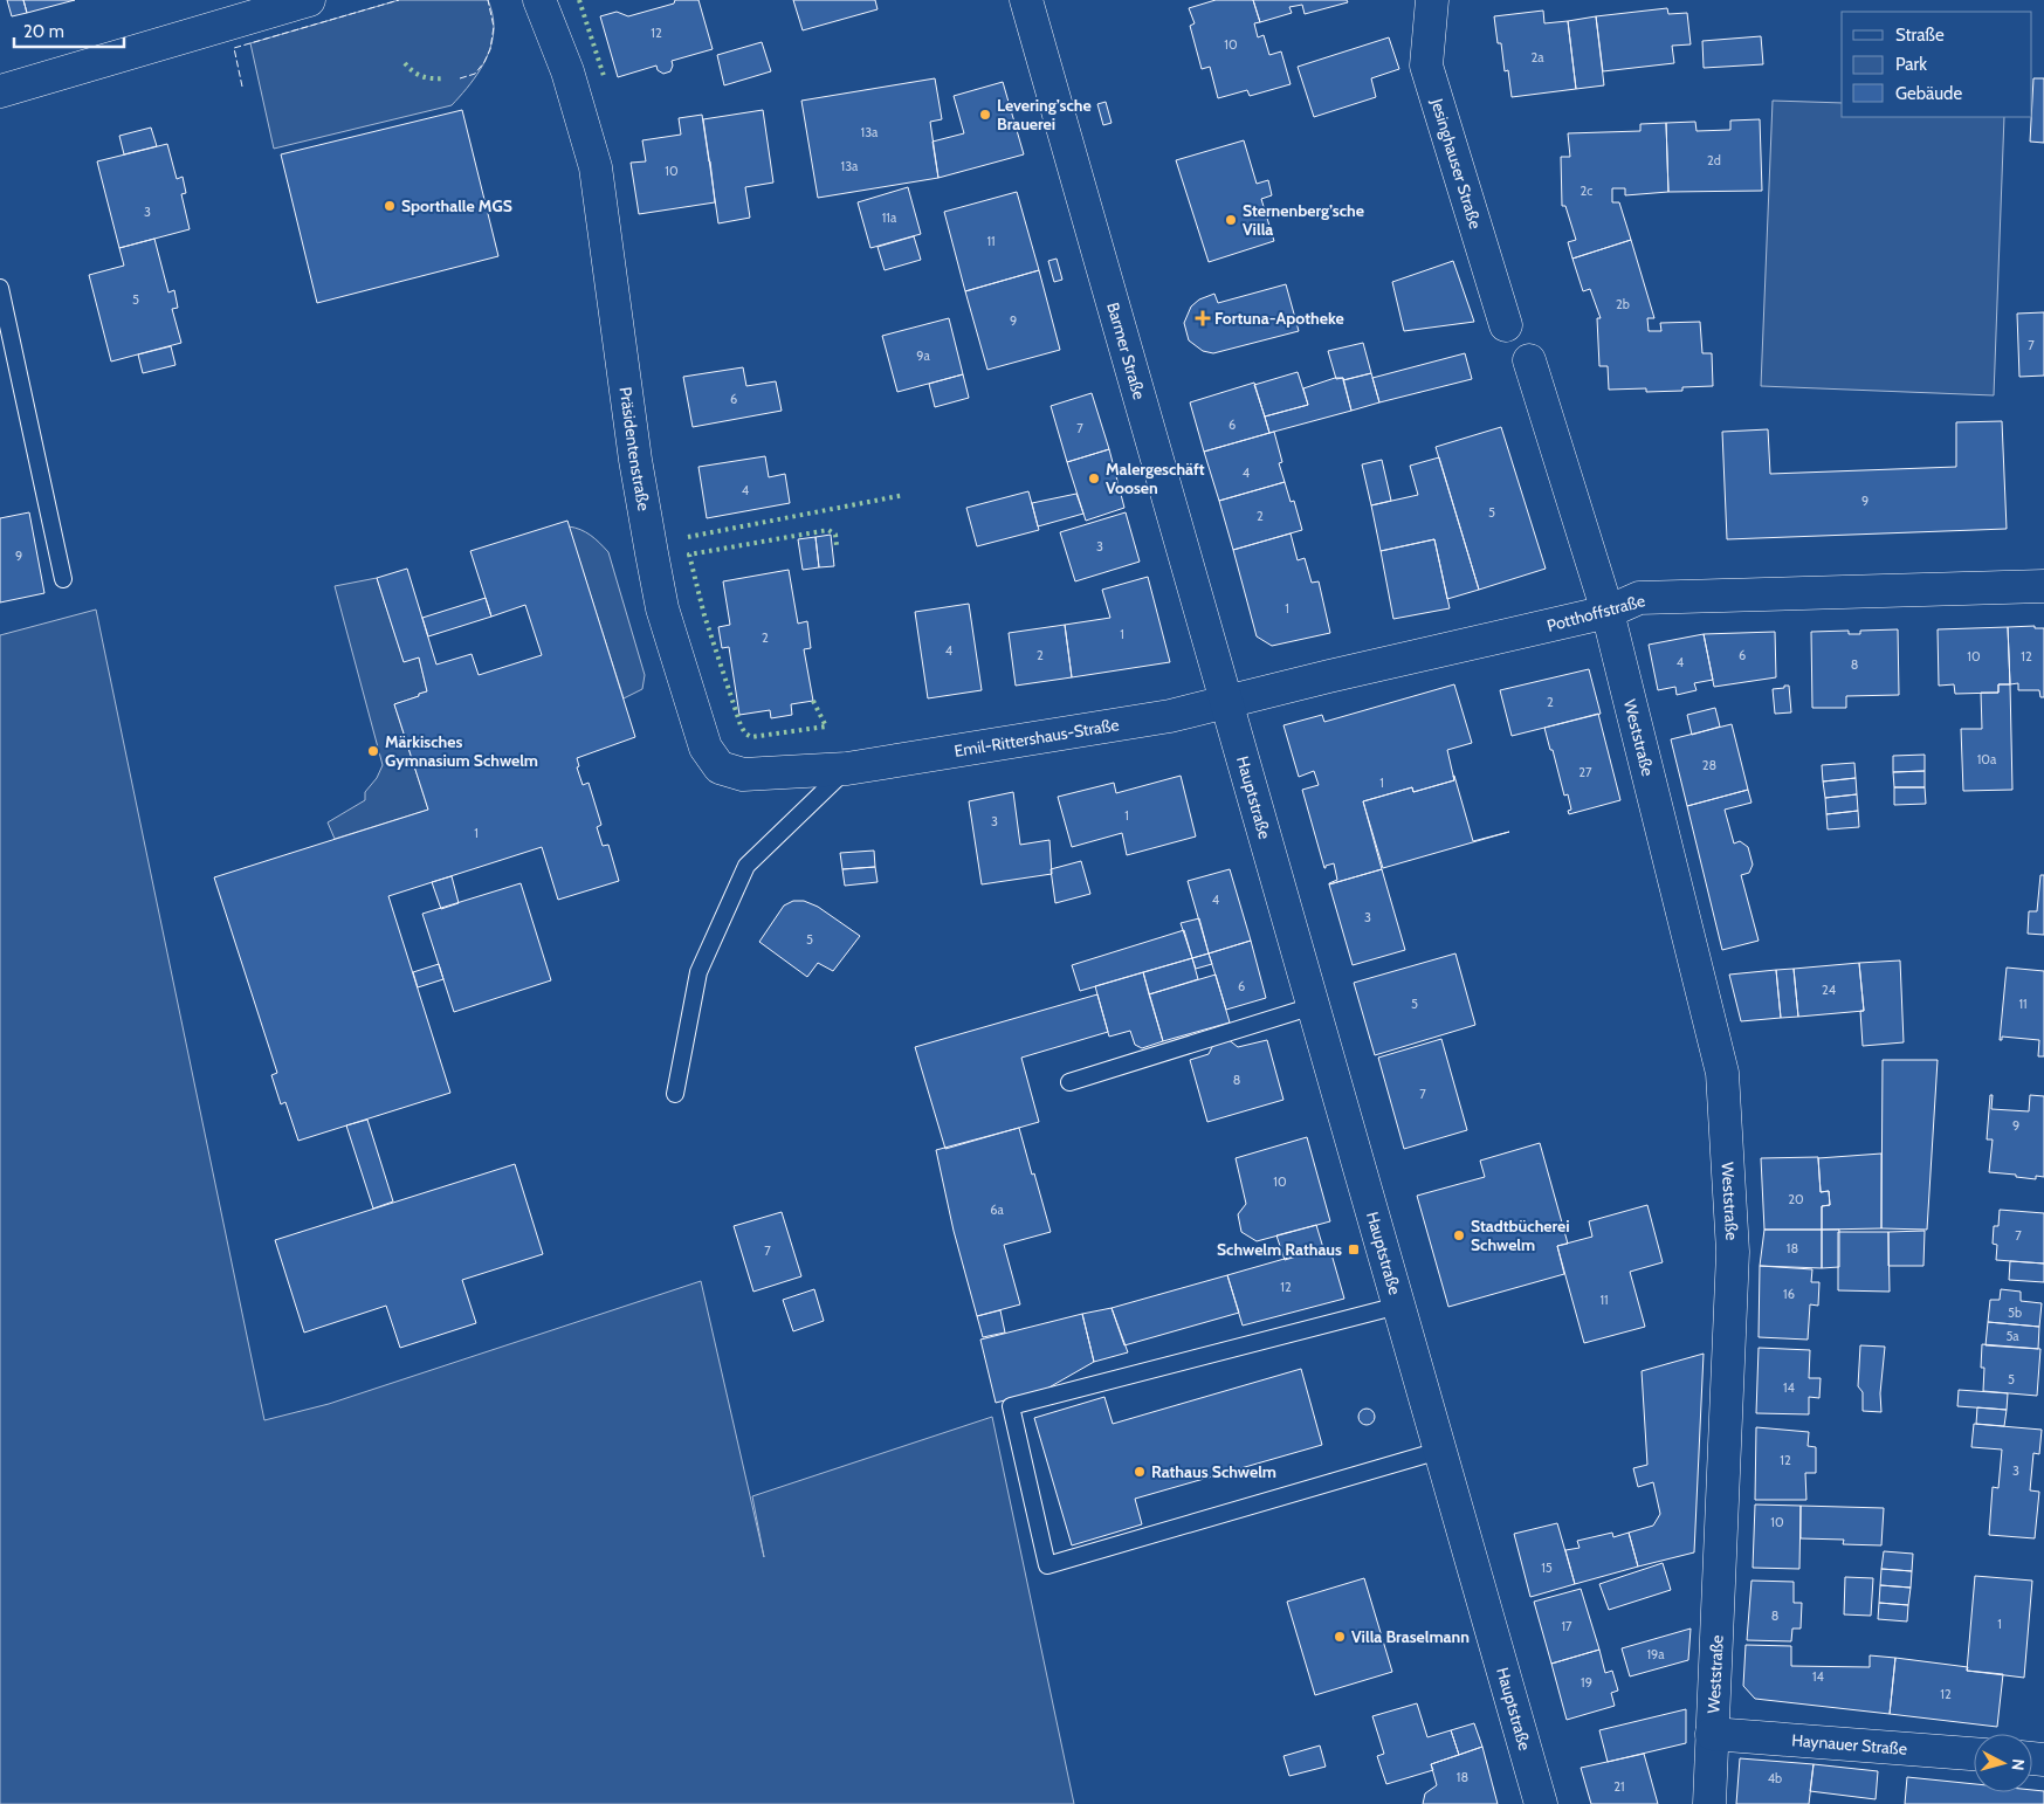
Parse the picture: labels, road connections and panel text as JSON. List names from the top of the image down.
{
  "streets": {
    "street": [
      "Jesinghauser Straße",
      "Barmer Straße",
      "Präsidentenstraße",
      "Potthoffstraße",
      "Emil-Rittershaus-Straße",
      "Weststraße",
      "Hauptstraße",
      "Haynauer Straße"
    ]
  },
  "crossings": [
    ["Barmer Straße", "Potthoffstraße"],
    ["Barmer Straße", "Emil-Rittershaus-Straße"],
    ["Barmer Straße", "Hauptstraße"],
    ["Präsidentenstraße", "Emil-Rittershaus-Straße"],
    ["Potthoffstraße", "Emil-Rittershaus-Straße"],
    ["Potthoffstraße", "Weststraße"],
    ["Potthoffstraße", "Hauptstraße"],
    ["Emil-Rittershaus-Straße", "Hauptstraße"],
    ["Weststraße", "Haynauer Straße"]
  ],
  "places": {
    "other": [
      "Levering’sche Brauerei",
      "Sporthalle MGS",
      "Sternenberg’sche Villa",
      "Malergeschäft Voosen",
      "Märkisches Gymnasium Schwelm",
      "Stadtbücherei Schwelm",
      "Rathaus Schwelm",
      "Villa Braselmann"
    ],
    "health": ["Fortuna-Apotheke"],
    "transit": ["Schwelm Rathaus"]
  },
  "house_numbers": [
    "12",
    "10",
    "2a",
    "13a",
    "2d",
    "13a",
    "10",
    "2c",
    "3",
    "11a",
    "11",
    "5",
    "2b",
    "9",
    "7",
    "9a",
    "6",
    "6",
    "7",
    "4",
    "4",
    "9",
    "5",
    "2",
    "3",
    "9",
    "1",
    "1",
    "2",
    "4",
    "2",
    "6",
    "10",
    "12",
    "4",
    "8",
    "2",
    "10a",
    "28",
    "27",
    "1",
    "1",
    "3",
    "1",
    "4",
    "3",
    "5",
    "6",
    "24",
    "5",
    "11",
    "8",
    "7",
    "9",
    "10",
    "20",
    "6a",
    "7",
    "18",
    "7",
    "12",
    "16",
    "11",
    "5b",
    "5a",
    "5",
    "14",
    "12",
    "3",
    "10",
    "15",
    "8",
    "1",
    "17",
    "19a",
    "14",
    "19",
    "12",
    "18",
    "4b",
    "21"
  ],
  "legend": ["Straße", "Park", "Gebäude"],
  "scale_bar": "20 m",
  "north": "right"
}
